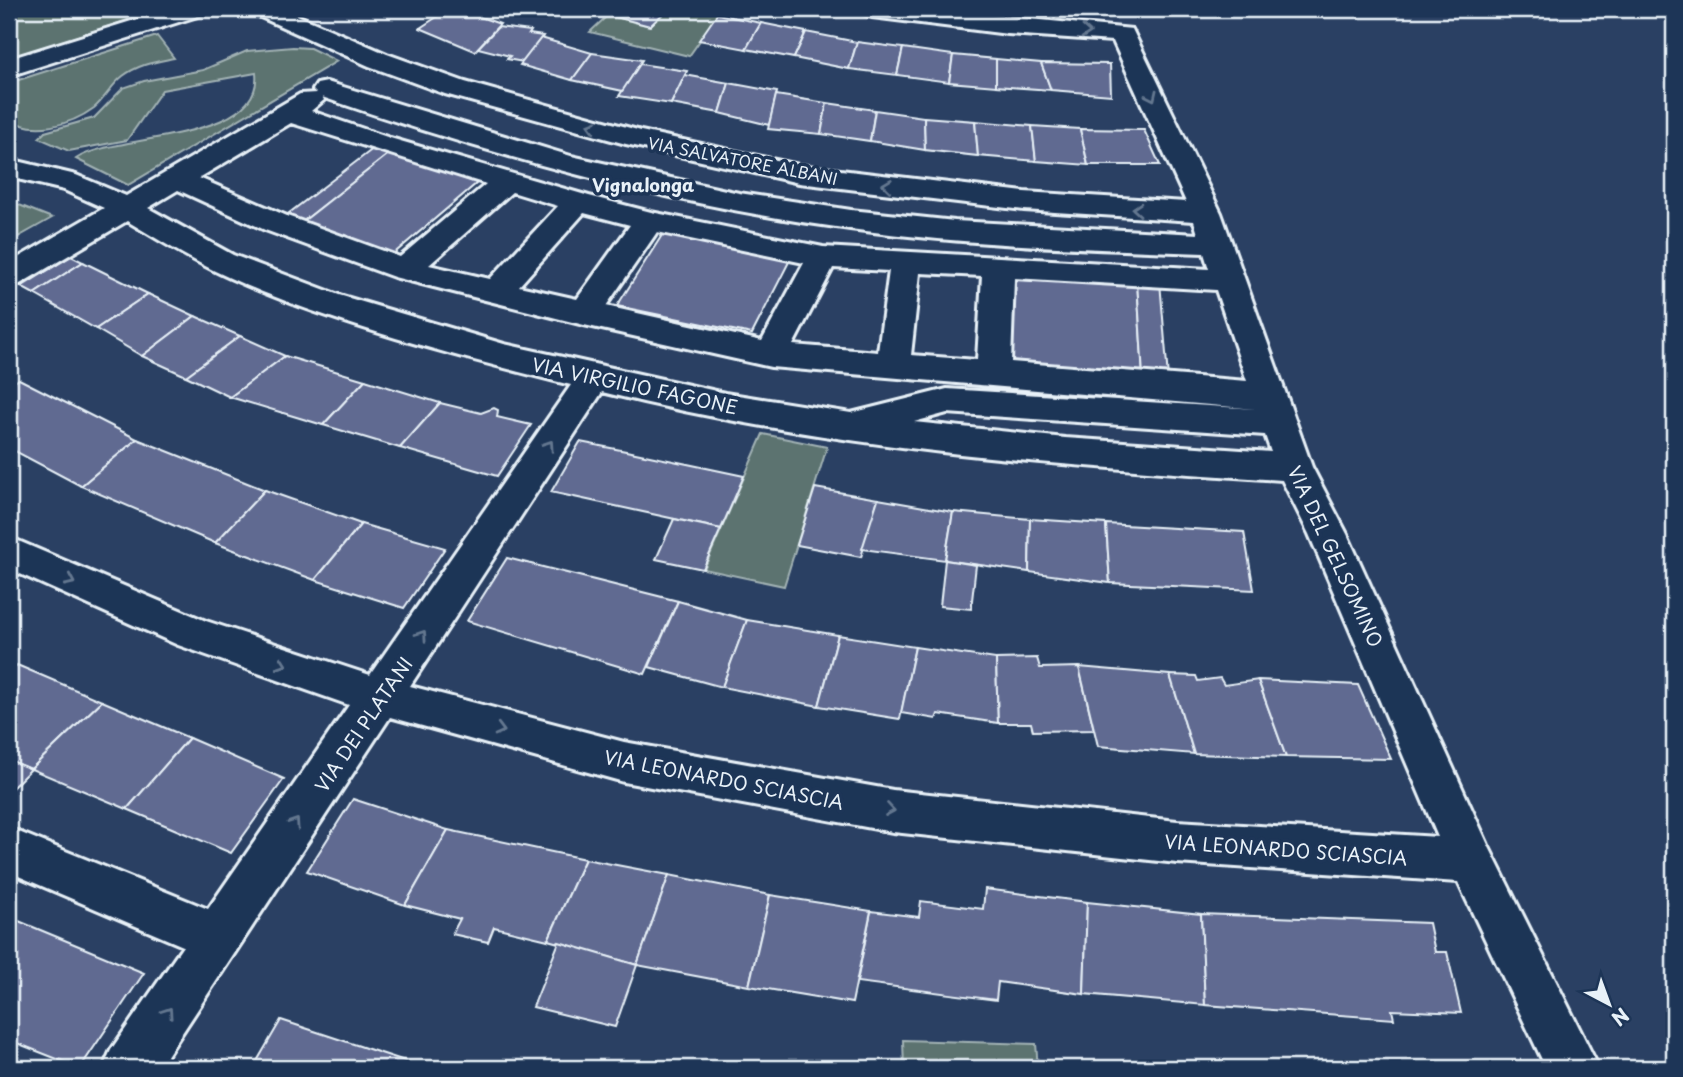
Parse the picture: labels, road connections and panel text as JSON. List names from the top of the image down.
{
  "streets": {
    "street": [
      "VIA SALVATORE ALBANI",
      "VIA VIRGILIO FAGONE",
      "VIA DEL GELSOMINO",
      "VIA DEI PLATANI",
      "VIA LEONARDO SCIASCIA"
    ]
  },
  "crossings": [
    ["VIA SALVATORE ALBANI", "VIA DEL GELSOMINO"],
    ["VIA VIRGILIO FAGONE", "VIA DEL GELSOMINO"],
    ["VIA VIRGILIO FAGONE", "VIA DEI PLATANI"],
    ["VIA DEL GELSOMINO", "VIA LEONARDO SCIASCIA"],
    ["VIA DEI PLATANI", "VIA LEONARDO SCIASCIA"]
  ],
  "one_way": ["VIA DEI PLATANI", "VIA LEONARDO SCIASCIA"],
  "districts": ["Vignalonga"],
  "north": "bottom right"
}
